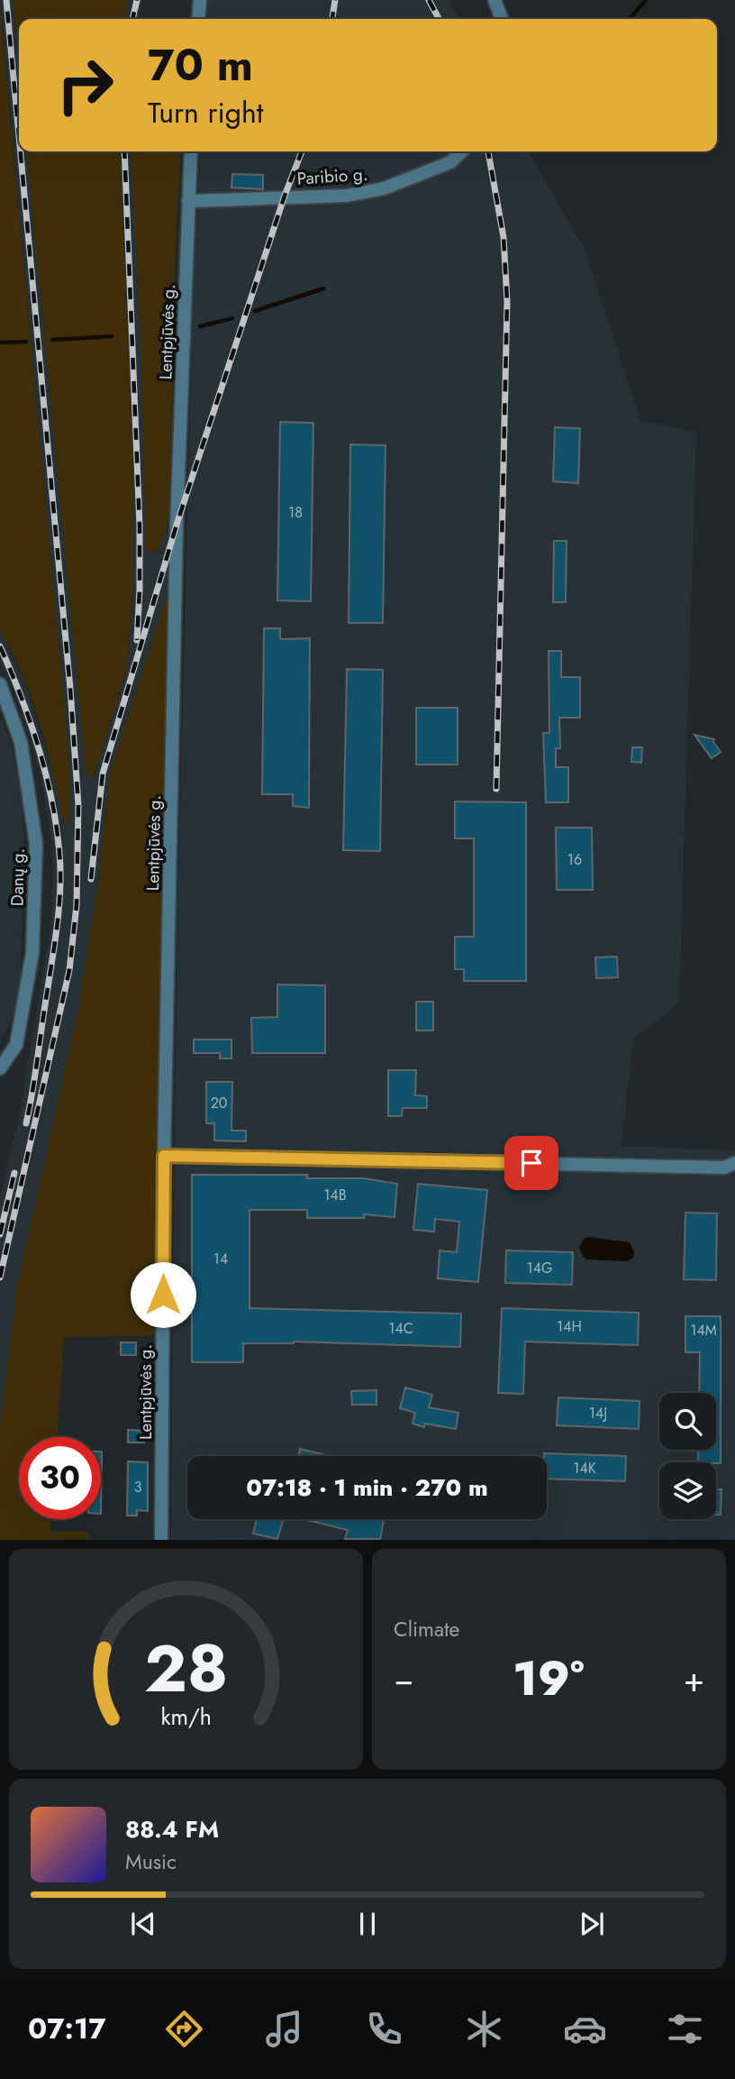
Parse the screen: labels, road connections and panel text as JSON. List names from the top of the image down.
{
  "streets": {
    "street": ["Paribio g.", "Lentpjūvės g.", "Danų g."]
  },
  "crossings": [
    ["Paribio g.", "Lentpjūvės g."]
  ],
  "house_numbers": [
    "18",
    "16",
    "20",
    "14B",
    "14",
    "14G",
    "14H",
    "14C",
    "14M",
    "14J",
    "14K",
    "3"
  ],
  "page": {
    "turn": ["70 m", "Turn right"],
    "limit": "30",
    "trip": "07:18 · 1 min · 270 m",
    "tile": "Climate",
    "heat": ["−", "19°", "+"],
    "song": ["88.4 FM", "Music"],
    "tabs": "07:17",
    "gauge": ["28", "km/h"]
  }
}
